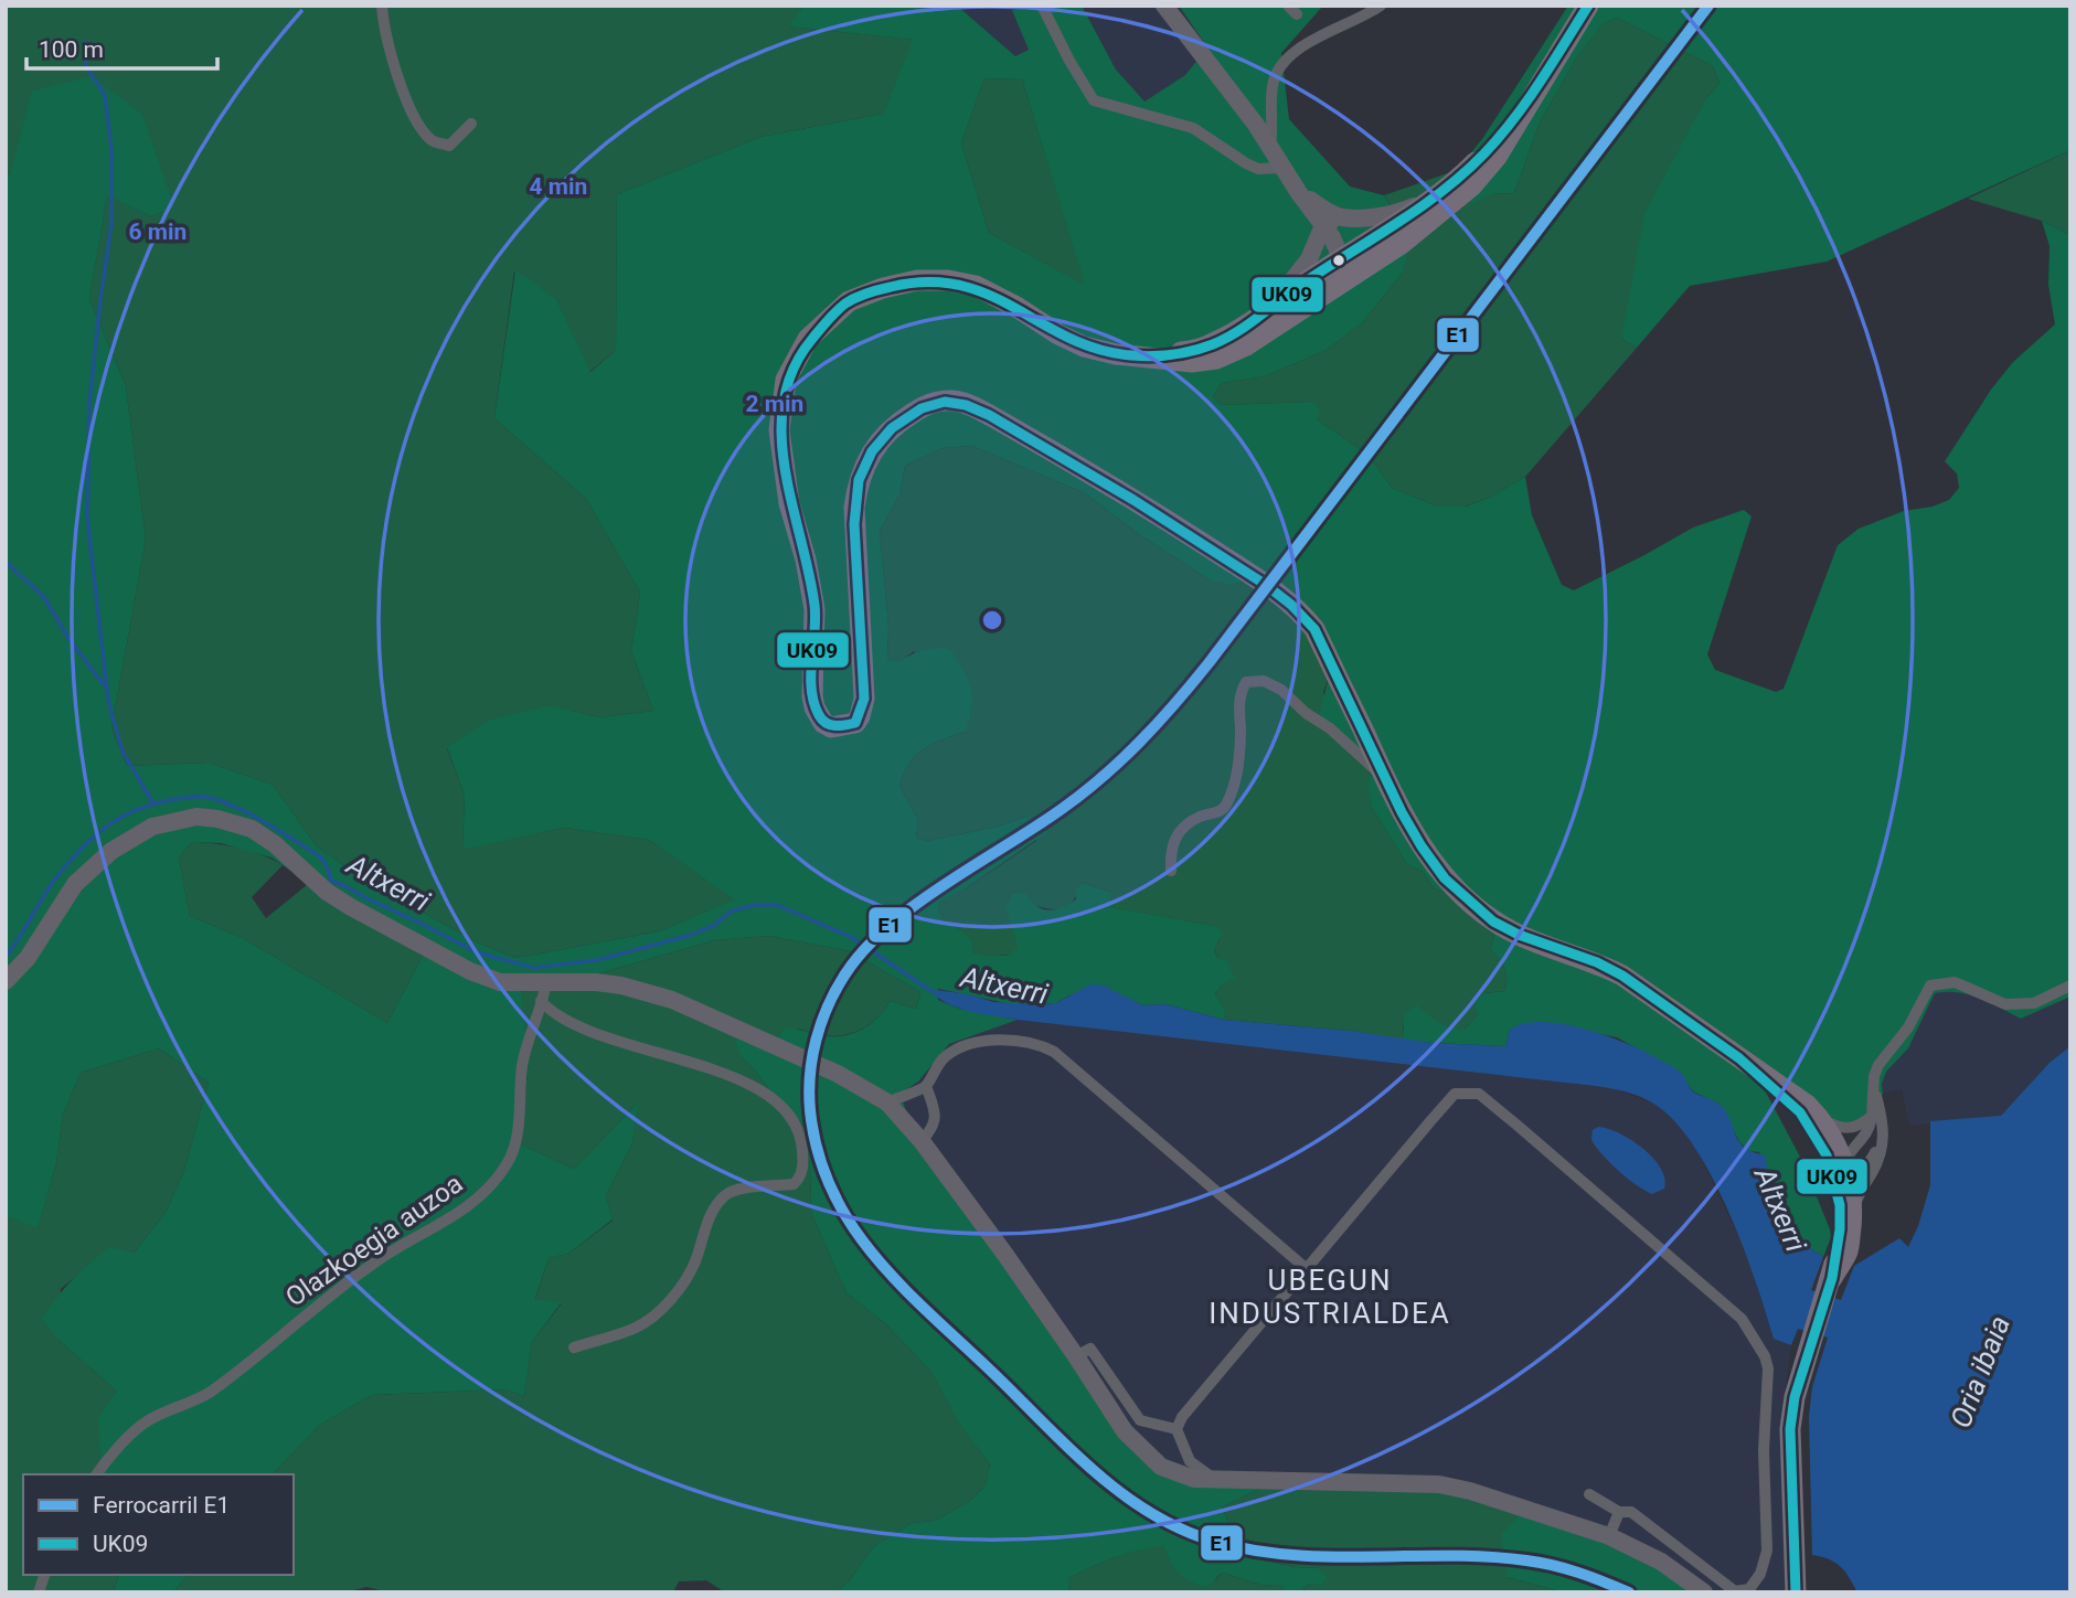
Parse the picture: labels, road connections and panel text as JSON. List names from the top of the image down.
{
  "streets": {
    "street": ["Olazkoegia auzoa"]
  },
  "districts": ["UBEGUN INDUSTRIALDEA"],
  "water": ["Altxerri", "Oria ibaia"],
  "lines": ["rail line E1", "transit line UK09"],
  "legend": ["Ferrocarril E1", "UK09"],
  "scale_bar": "100 m",
  "rings": ["4 min", "6 min", "2 min"]
}
